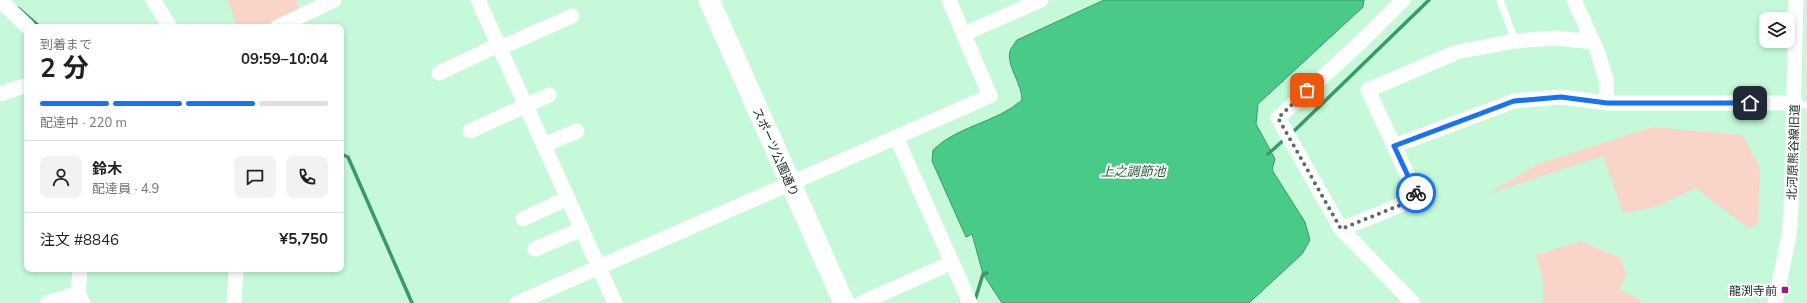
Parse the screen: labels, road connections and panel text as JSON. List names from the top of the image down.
{
  "streets": {
    "street": ["スポーツ公園通り", "北河原熊谷線旧道"]
  },
  "water": ["上之調節池"],
  "places": {
    "transit": ["龍渕寺前"]
  },
  "page": {
    "heading": ["2 分", "到着まで", "09:59–10:04"],
    "panel": [
      "鈴木",
      "配達員 · 4.9",
      "注文 #8846",
      "¥5,750"
    ],
    "bar": "配達中 · 220 m"
  }
}
